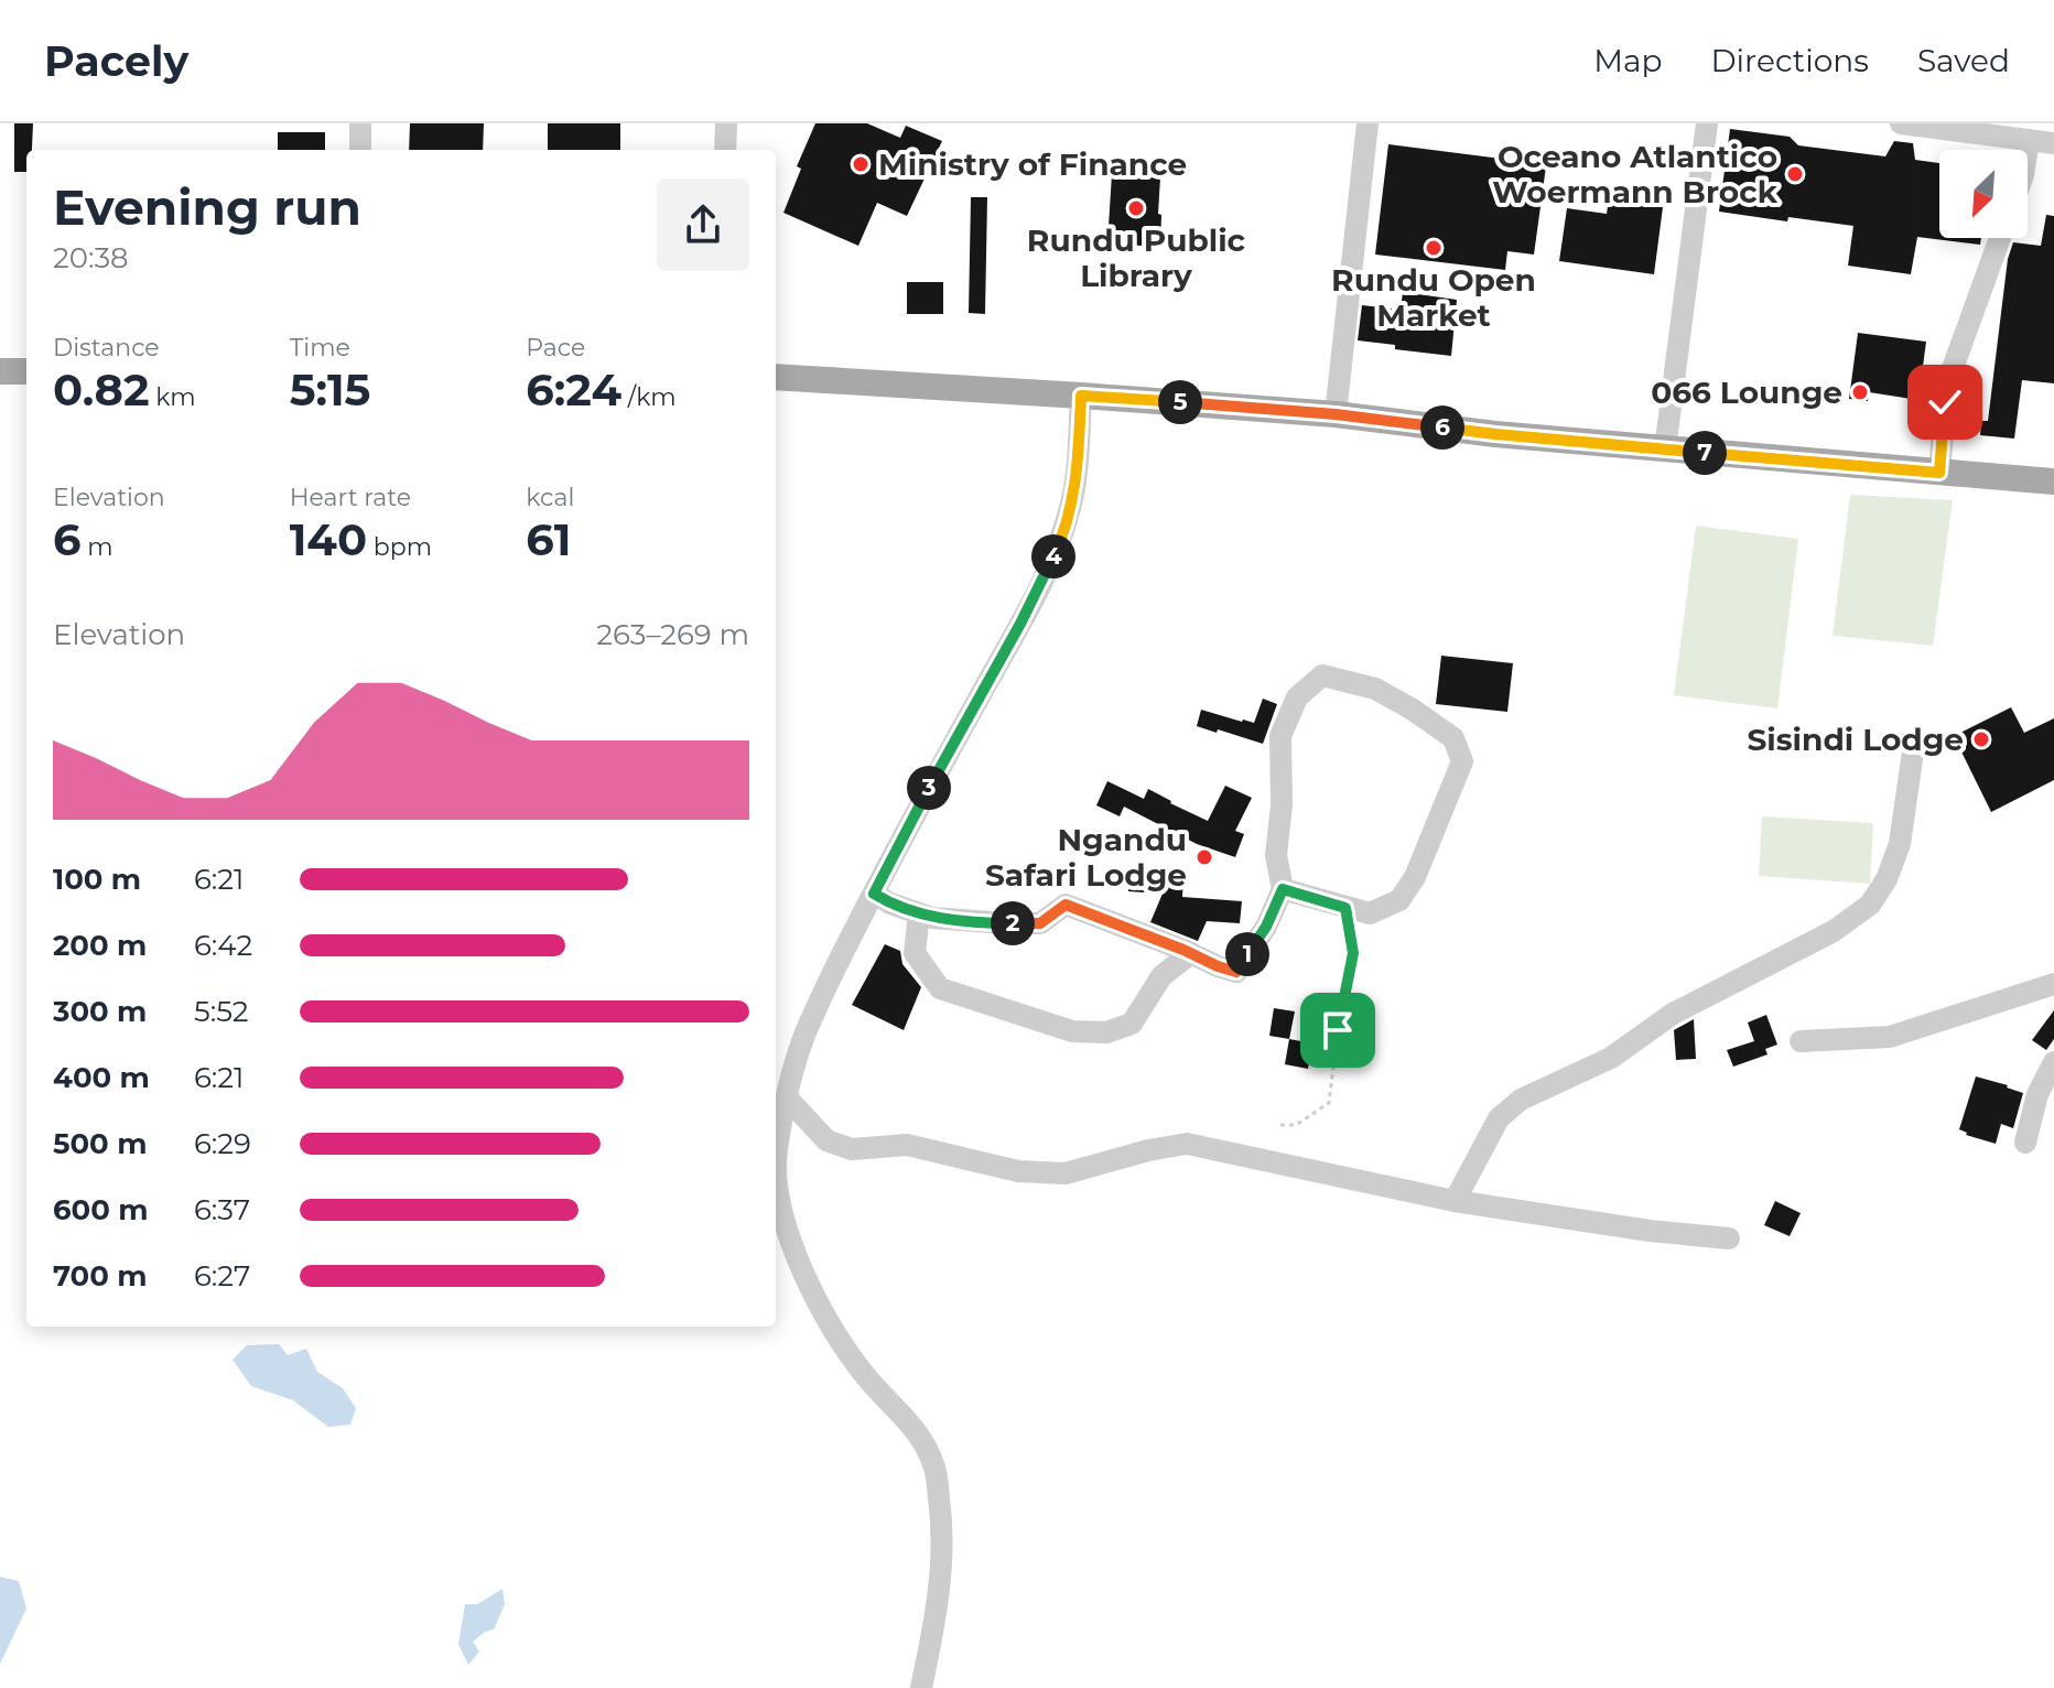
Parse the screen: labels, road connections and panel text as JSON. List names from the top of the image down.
{
  "places": [
    "Ministry of Finance",
    "Oceano Atlantico Woermann Brock",
    "Rundu Public Library",
    "Rundu Open Market",
    "066 Lounge",
    "Sisindi Lodge",
    "Ngandu Safari Lodge"
  ],
  "north": "bottom left",
  "page": {
    "header": "Pacely",
    "nav": ["Map", "Directions", "Saved"],
    "heading": ["Evening run", "20:38"],
    "stats": [
      ["Distance", "0.82 km"],
      ["Time", "5:15"],
      ["Pace", "6:24 /km"],
      ["Elevation", "6 m"],
      ["Heart rate", "140 bpm"],
      ["kcal", "61"]
    ],
    "pins": [
      "5",
      "6",
      "7",
      "4",
      "3",
      "2",
      "1"
    ],
    "chart": ["Elevation", "263–269 m"],
    "list": [
      {
        "name": "100 m",
        "note": "6:21"
      },
      {
        "name": "200 m",
        "note": "6:42"
      },
      {
        "name": "300 m",
        "note": "5:52"
      },
      {
        "name": "400 m",
        "note": "6:21"
      },
      {
        "name": "500 m",
        "note": "6:29"
      },
      {
        "name": "600 m",
        "note": "6:37"
      },
      {
        "name": "700 m",
        "note": "6:27"
      }
    ]
  }
}
